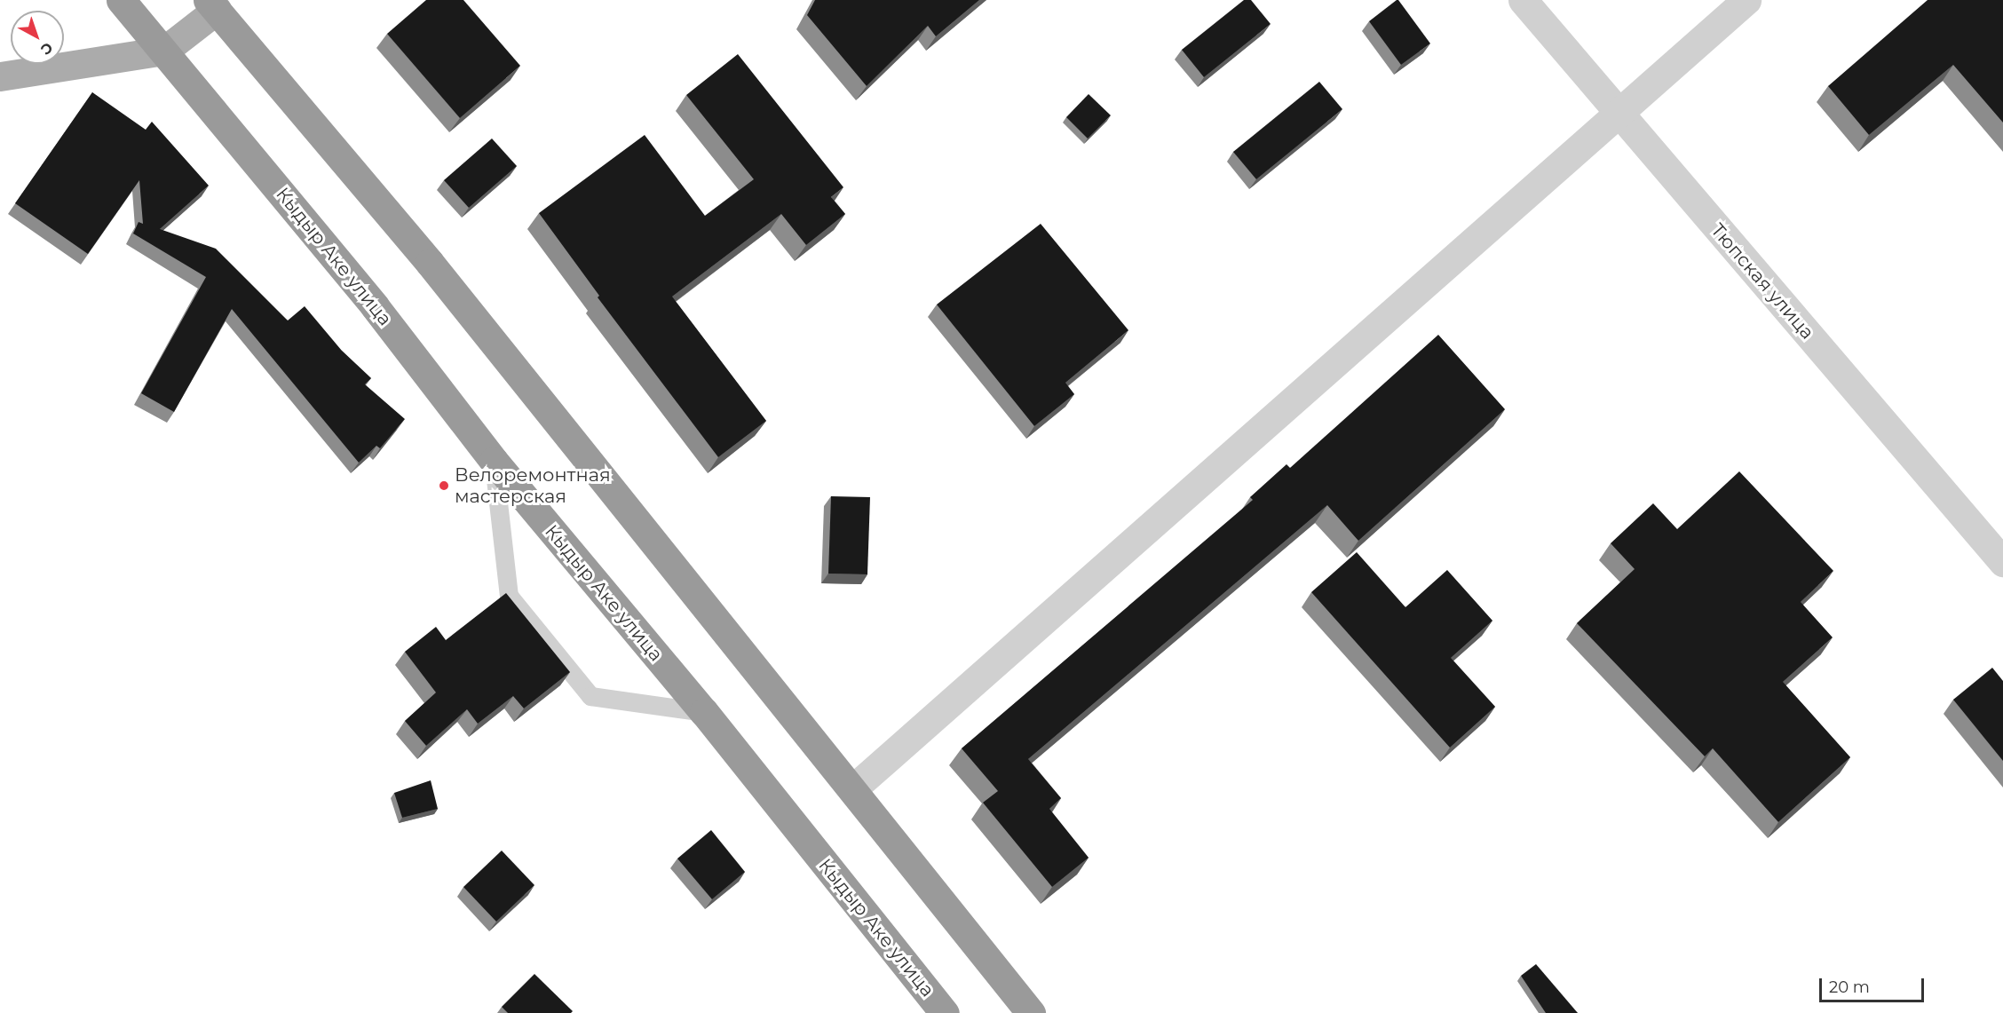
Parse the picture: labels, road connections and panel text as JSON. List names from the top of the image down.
{
  "streets": {
    "highway": ["Кыдыр Аке улица"],
    "street": ["Тюпская улица"]
  },
  "places": ["Велоремонтная мастерская"],
  "scale_bar": "20 m",
  "north": "bottom right"
}
